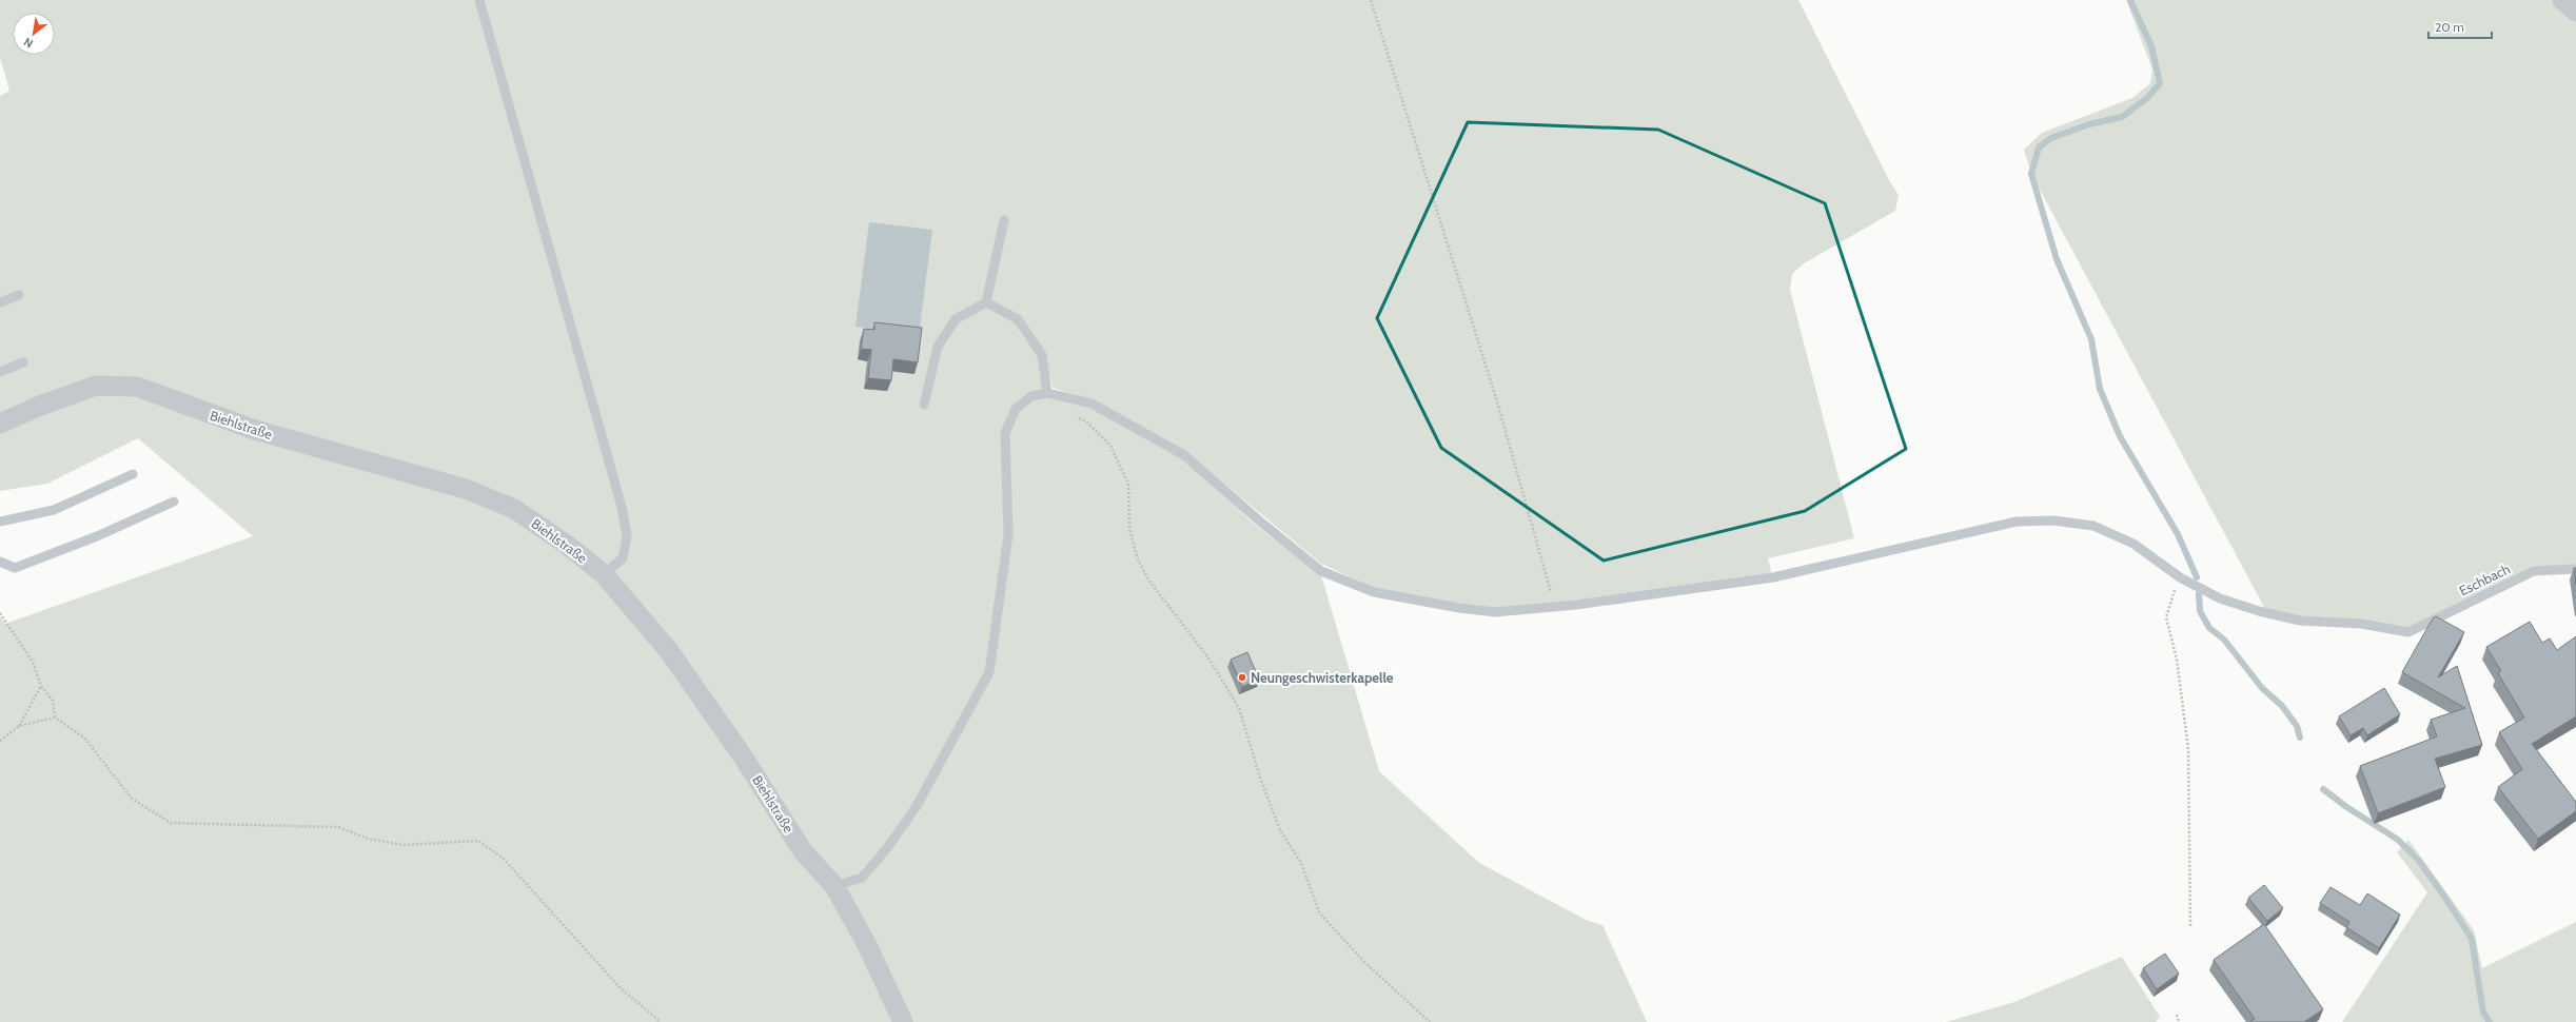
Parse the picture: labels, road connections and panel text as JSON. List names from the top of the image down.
{
  "streets": {
    "street": ["Biehlstraße"],
    "lane": ["Eschbach"]
  },
  "places": ["Neungeschwisterkapelle"],
  "scale_bar": "20 m",
  "north": "bottom left"
}
